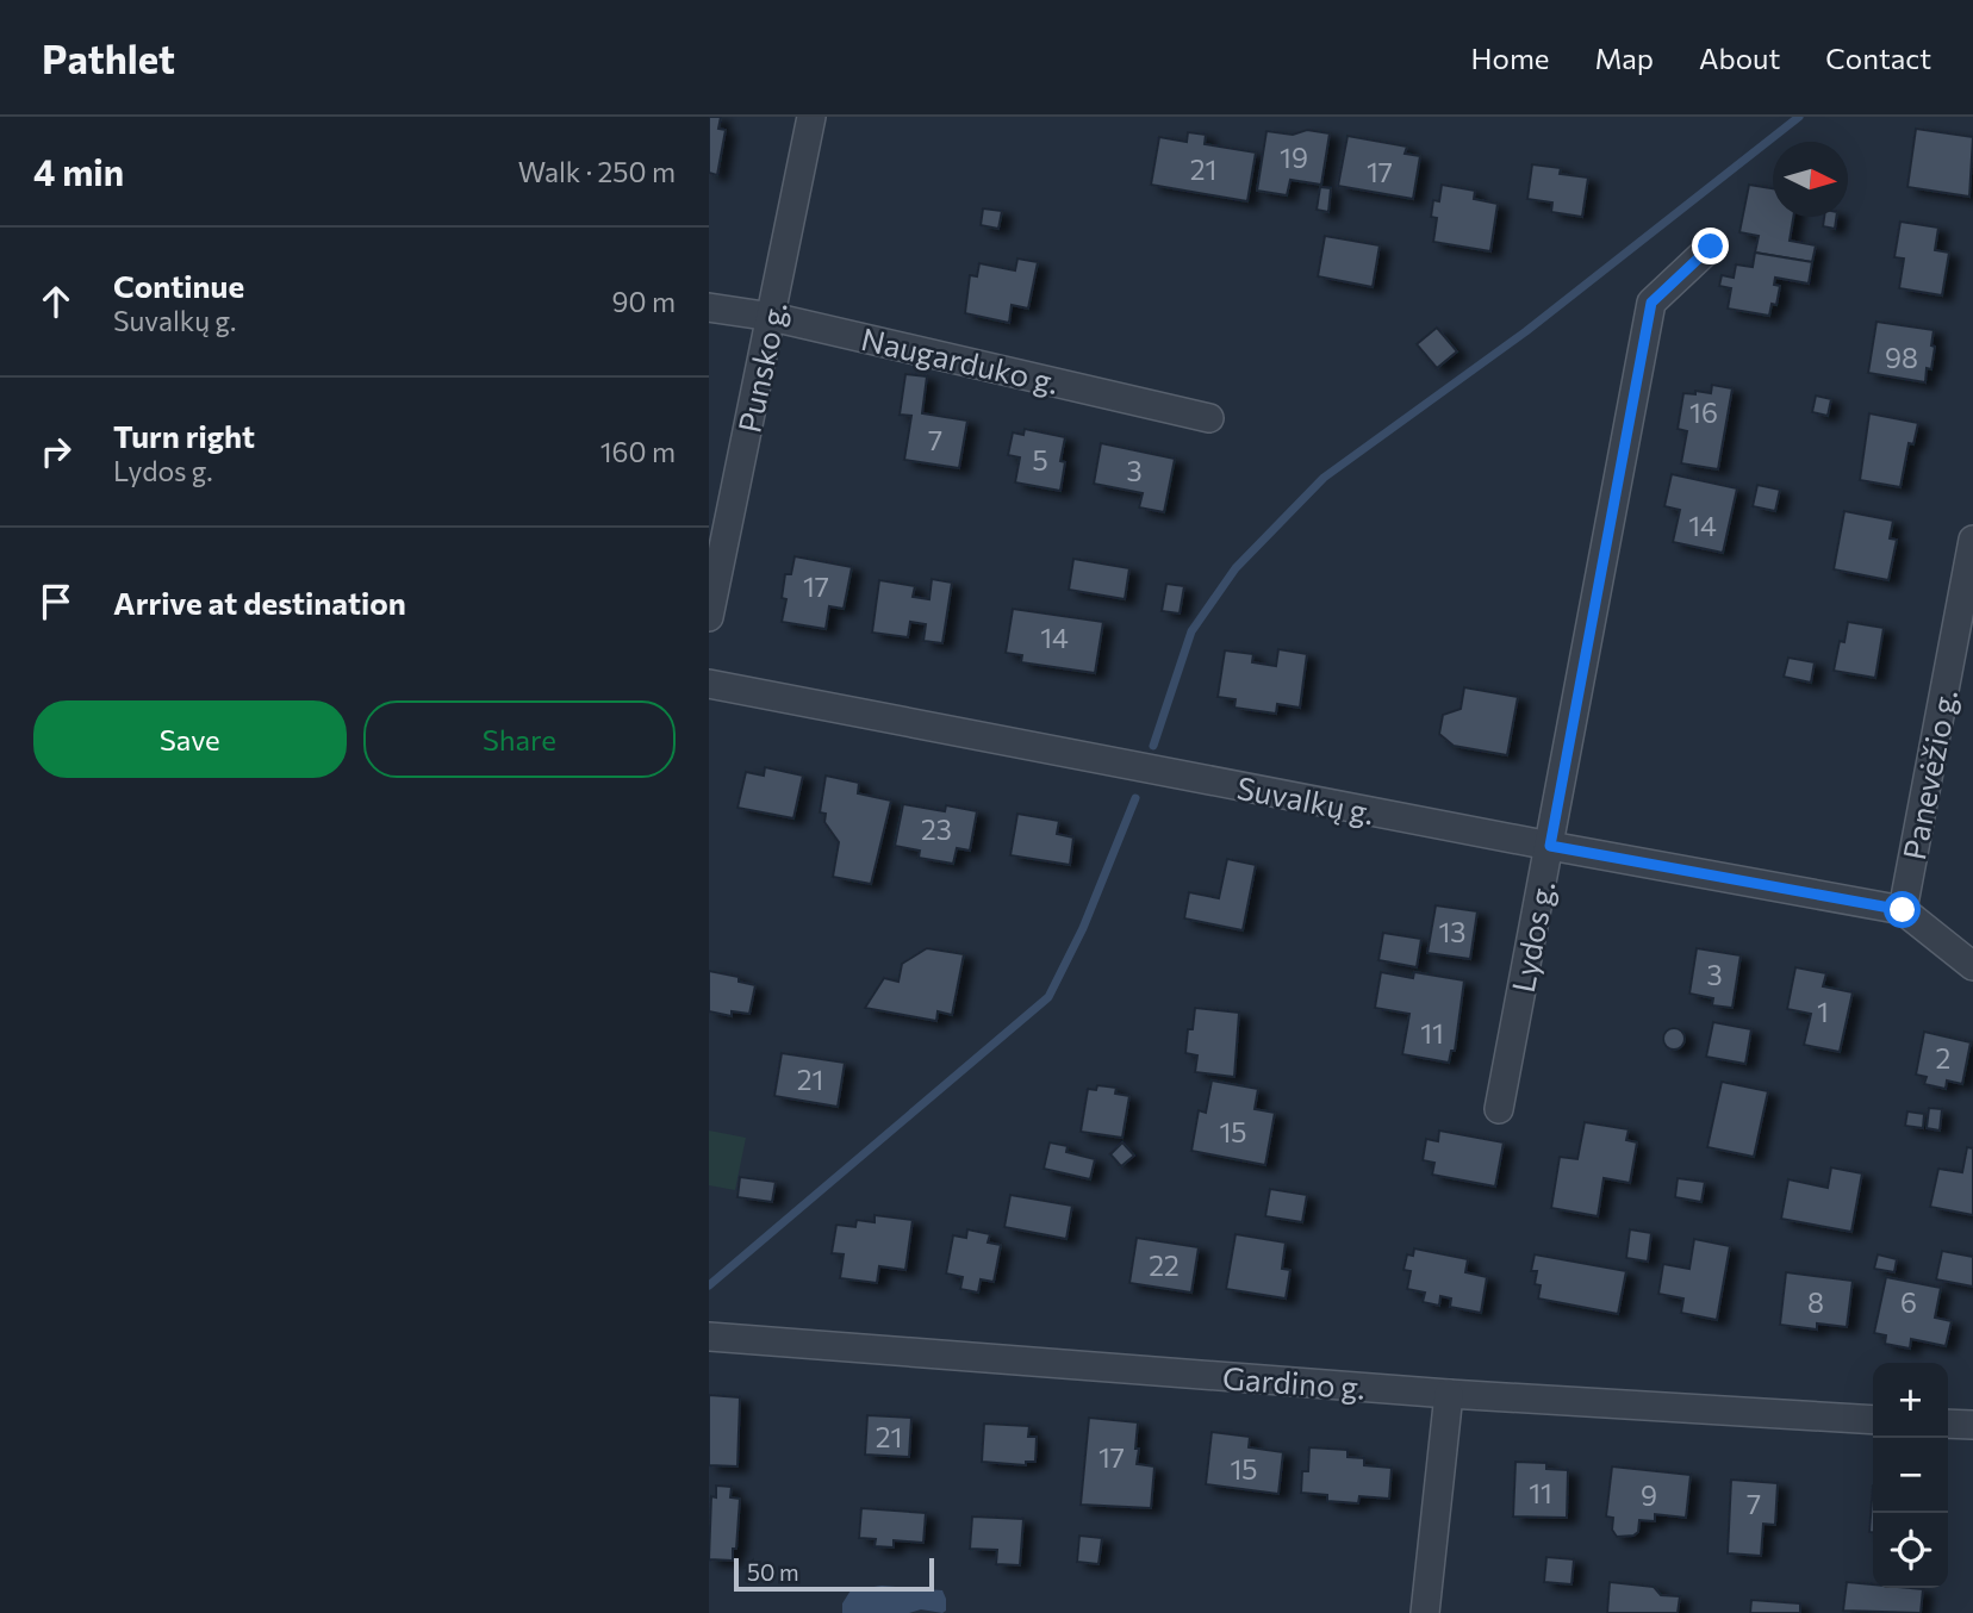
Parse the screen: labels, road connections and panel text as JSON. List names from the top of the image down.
{
  "streets": {
    "street": [
      "Naugarduko g.",
      "Punsko g.",
      "Panevėžio g.",
      "Suvalkų g.",
      "Lydos g.",
      "Gardino g."
    ]
  },
  "crossings": [
    ["Naugarduko g.", "Punsko g."],
    ["Panevėžio g.", "Suvalkų g."],
    ["Suvalkų g.", "Lydos g."]
  ],
  "house_numbers": [
    "19",
    "21",
    "17",
    "98",
    "16",
    "7",
    "5",
    "3",
    "14",
    "17",
    "14",
    "23",
    "13",
    "3",
    "1",
    "11",
    "2",
    "21",
    "15",
    "22",
    "8",
    "6",
    "21",
    "17",
    "15",
    "11",
    "9",
    "7"
  ],
  "scale_bar": "50 m",
  "north": "right",
  "page": {
    "header": "Pathlet",
    "nav": [
      "Home",
      "Map",
      "About",
      "Contact"
    ],
    "heading": ["4 min", "Walk · 250 m"],
    "list": [
      ["Continue", "Suvalkų g.", "90 m"],
      ["Turn right", "Lydos g.", "160 m"],
      "Arrive at destination"
    ],
    "buttons": ["Save", "Share"],
    "map_buttons": ["+", "−"],
    "scale": "50 m"
  }
}
